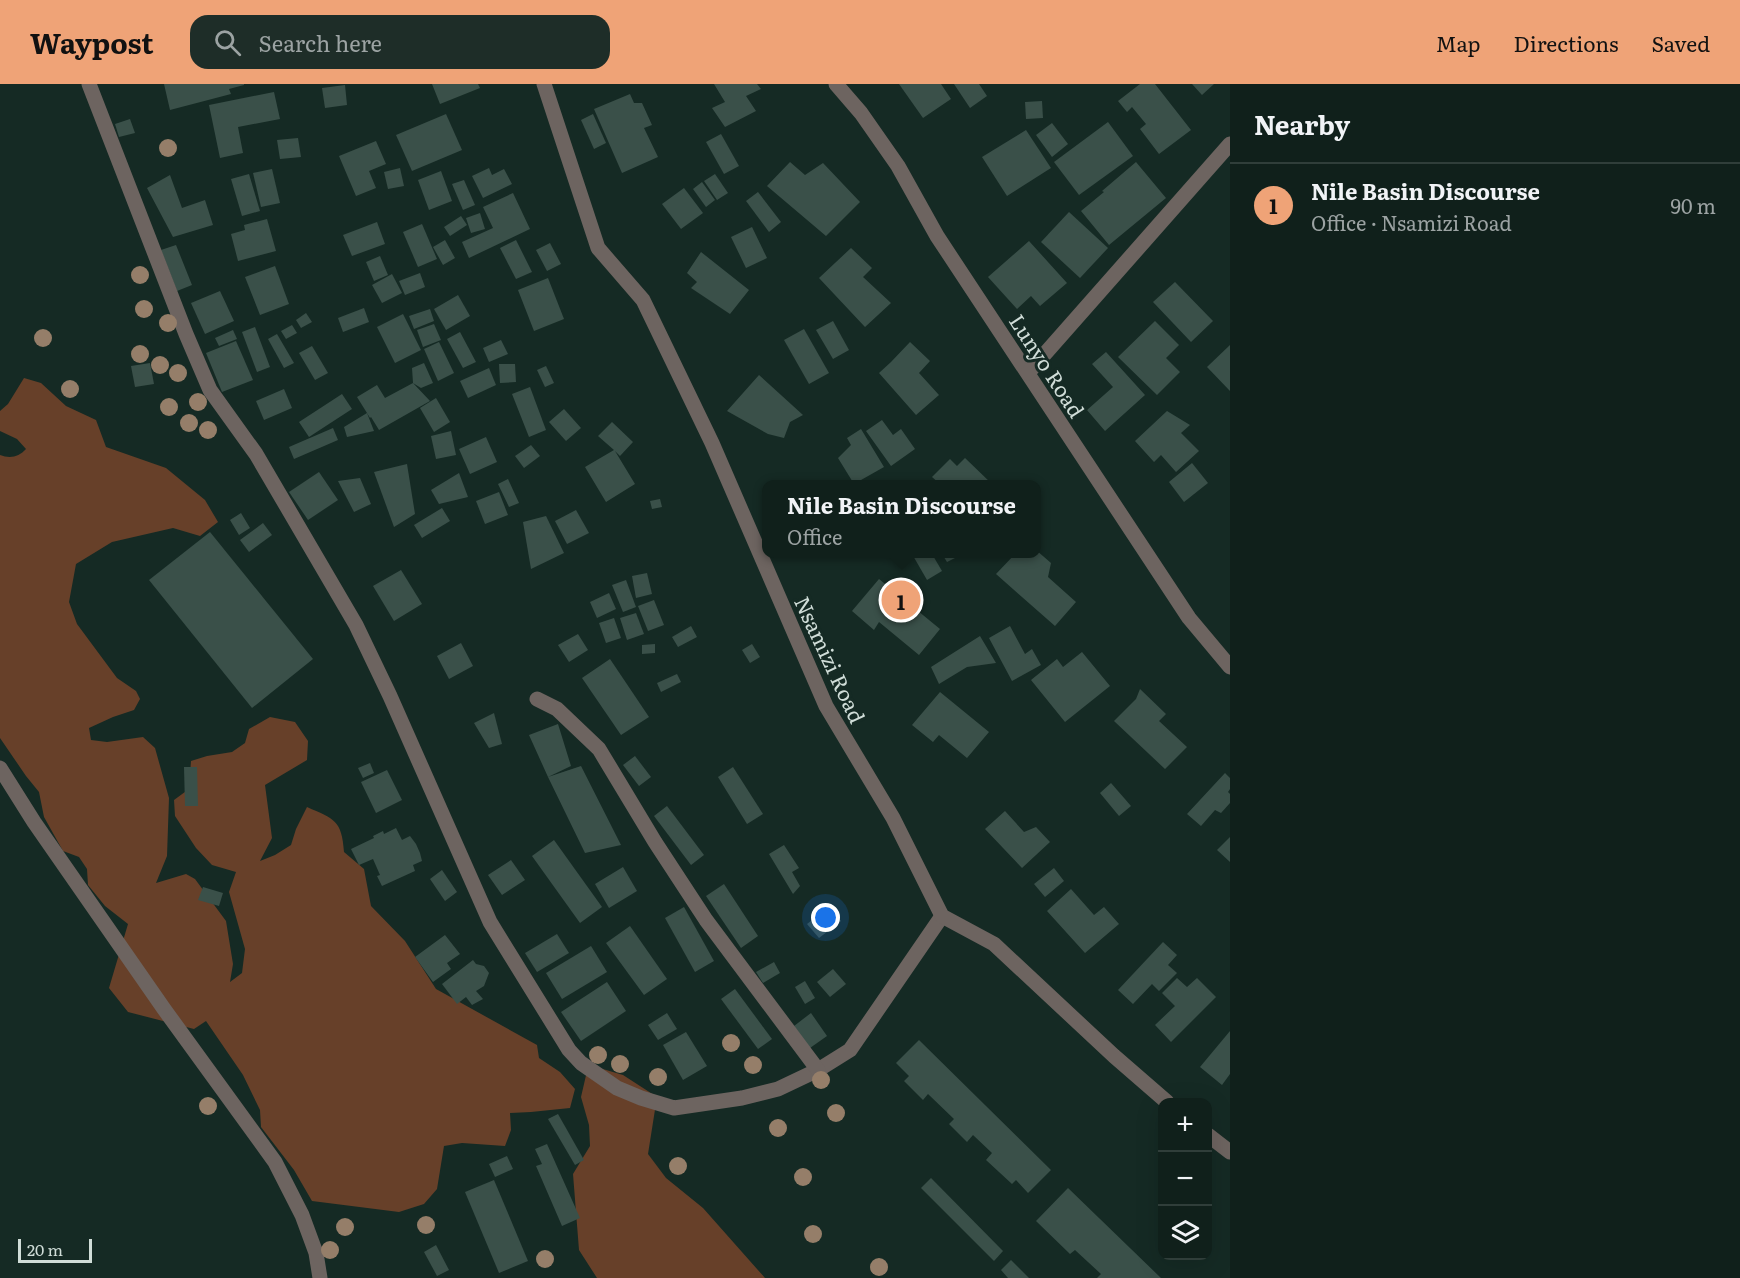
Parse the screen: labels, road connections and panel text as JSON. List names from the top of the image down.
{
  "streets": {
    "street": ["Lunyo Road", "Nsamizi Road"]
  },
  "scale_bar": "20 m",
  "page": {
    "header": "Waypost",
    "search": "Search here",
    "nav": ["Map", "Directions", "Saved"],
    "heading": "Nearby",
    "list": [
      {
        "mark": "1",
        "name": "Nile Basin Discourse",
        "note": "Office · Nsamizi Road",
        "value": "90 m"
      }
    ],
    "popup": ["Nile Basin Discourse", "Office"],
    "pins": "1",
    "map_buttons": ["+", "−"],
    "scale": "20 m"
  }
}
